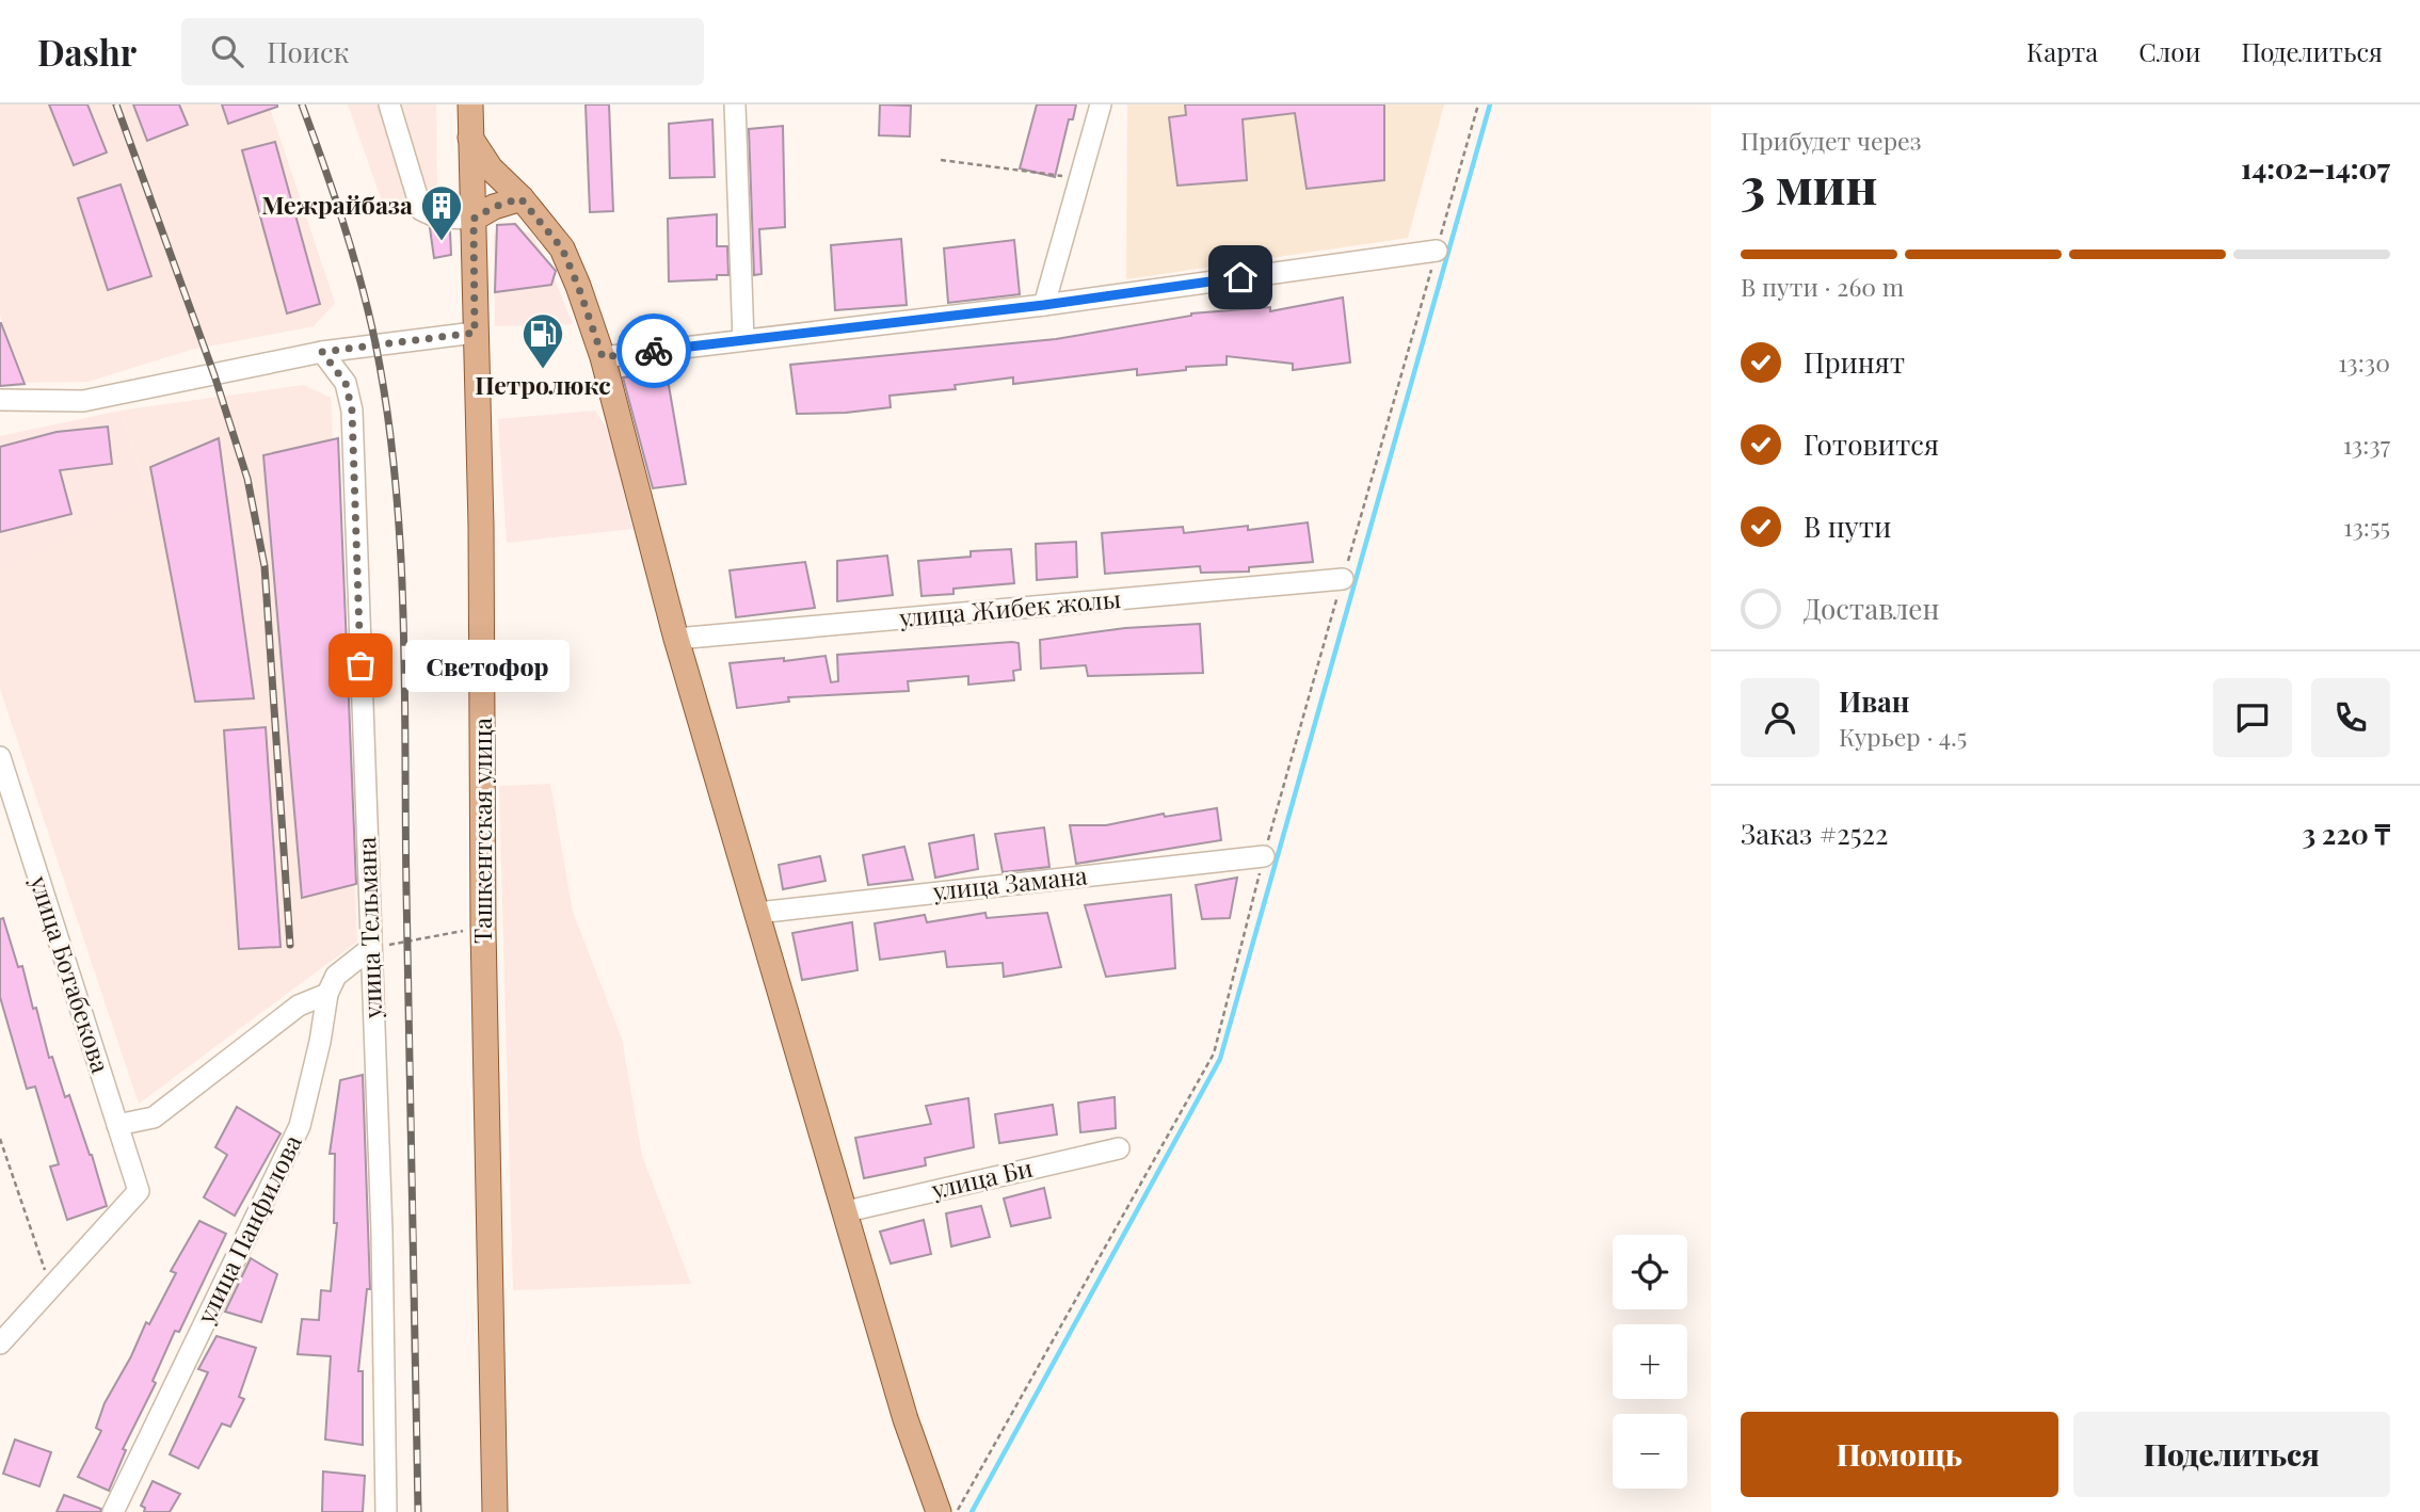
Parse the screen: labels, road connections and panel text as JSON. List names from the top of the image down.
{
  "streets": {
    "main road": ["Ташкентская улица"],
    "street": [
      "улица Жибек жолы",
      "улица Замана",
      "улица Тельмана",
      "улица Ботабекова",
      "улица Би",
      "улица Панфилова"
    ]
  },
  "crossings": [
    ["улица Тельмана", "улица Панфилова"]
  ],
  "places": {
    "building": ["Межрайбаза"],
    "fuel station": ["Петролюкс"],
    "other": ["Светофор"]
  },
  "page": {
    "header": "Dashr",
    "search": "Поиск",
    "nav": ["Карта", "Слои", "Поделиться"],
    "heading": ["3 мин", "Прибудет через", "14:02–14:07"],
    "panel": [
      "Иван",
      "Курьер · 4.5",
      "Заказ #2522",
      "3 220 ₸"
    ],
    "bar": "В пути · 260 m",
    "list": [
      ["Принят", "13:30"],
      ["Готовится", "13:37"],
      ["В пути", "13:55"],
      "Доставлен"
    ],
    "bubble": "Светофор",
    "map_buttons": ["+", "−"],
    "buttons": ["Помощь", "Поделиться"]
  }
}
